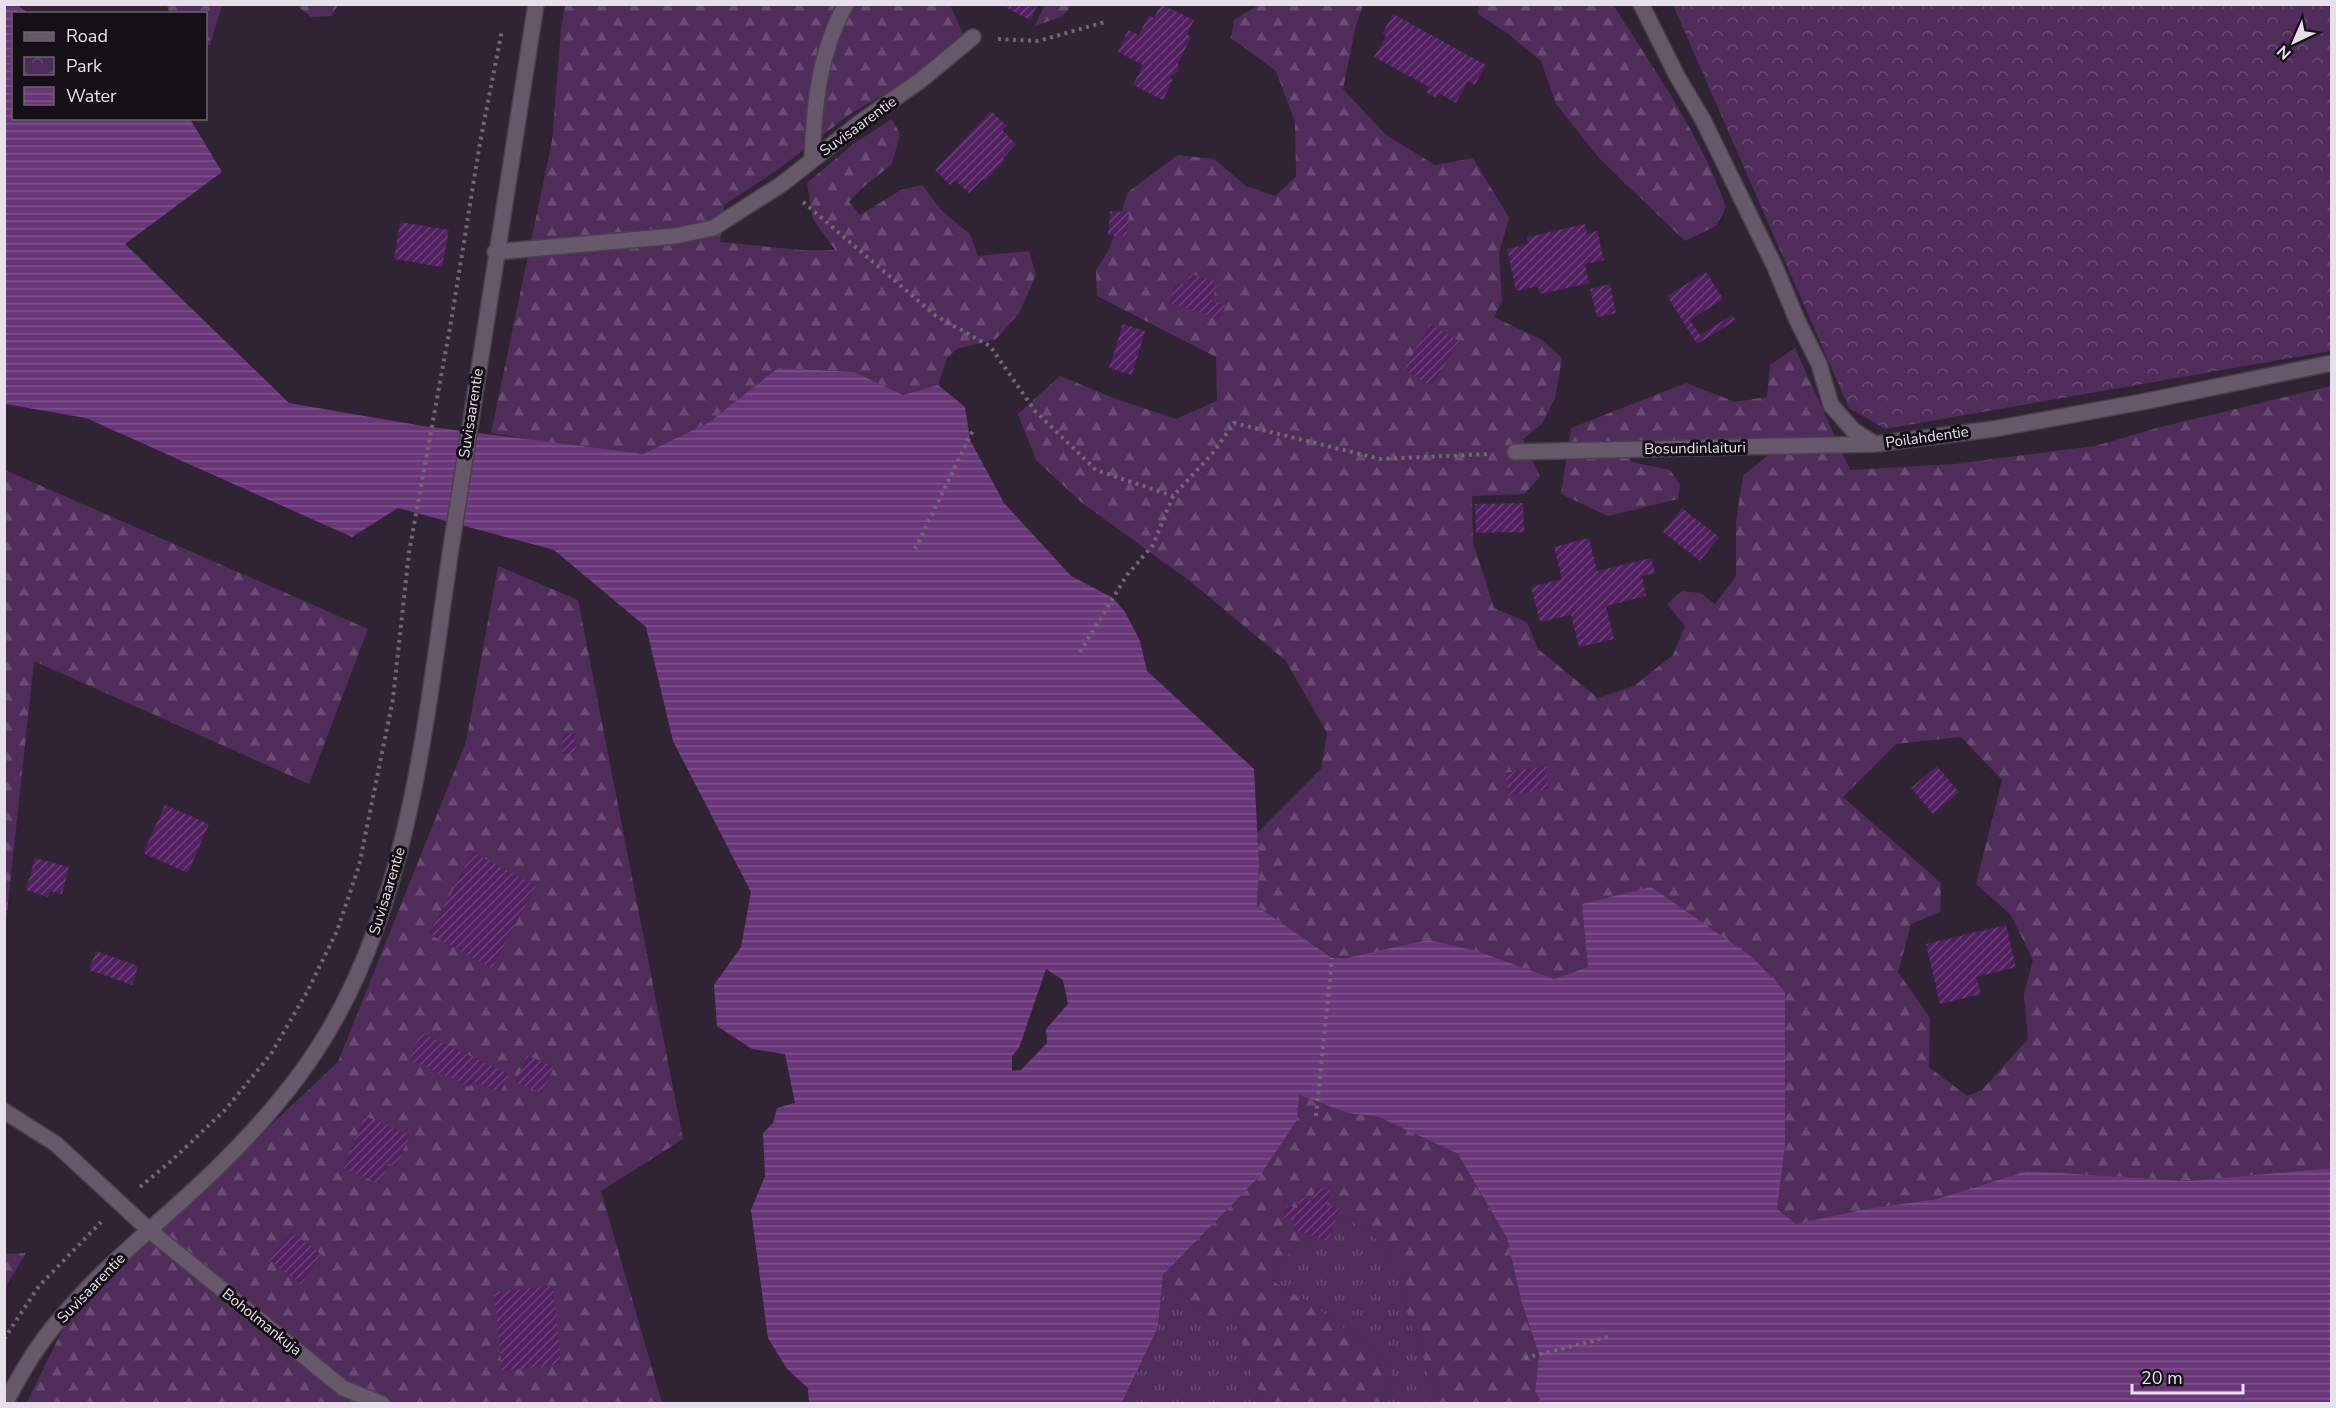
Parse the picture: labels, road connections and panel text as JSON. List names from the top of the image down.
{
  "streets": {
    "street": [
      "Suvisaarentie",
      "Poilahdentie",
      "Bosundinlaituri",
      "Boholmankuja"
    ]
  },
  "crossings": [
    ["Suvisaarentie", "Boholmankuja"],
    ["Poilahdentie", "Bosundinlaituri"]
  ],
  "legend": ["Road", "Park", "Water"],
  "scale_bar": "20 m",
  "north": "bottom left"
}
